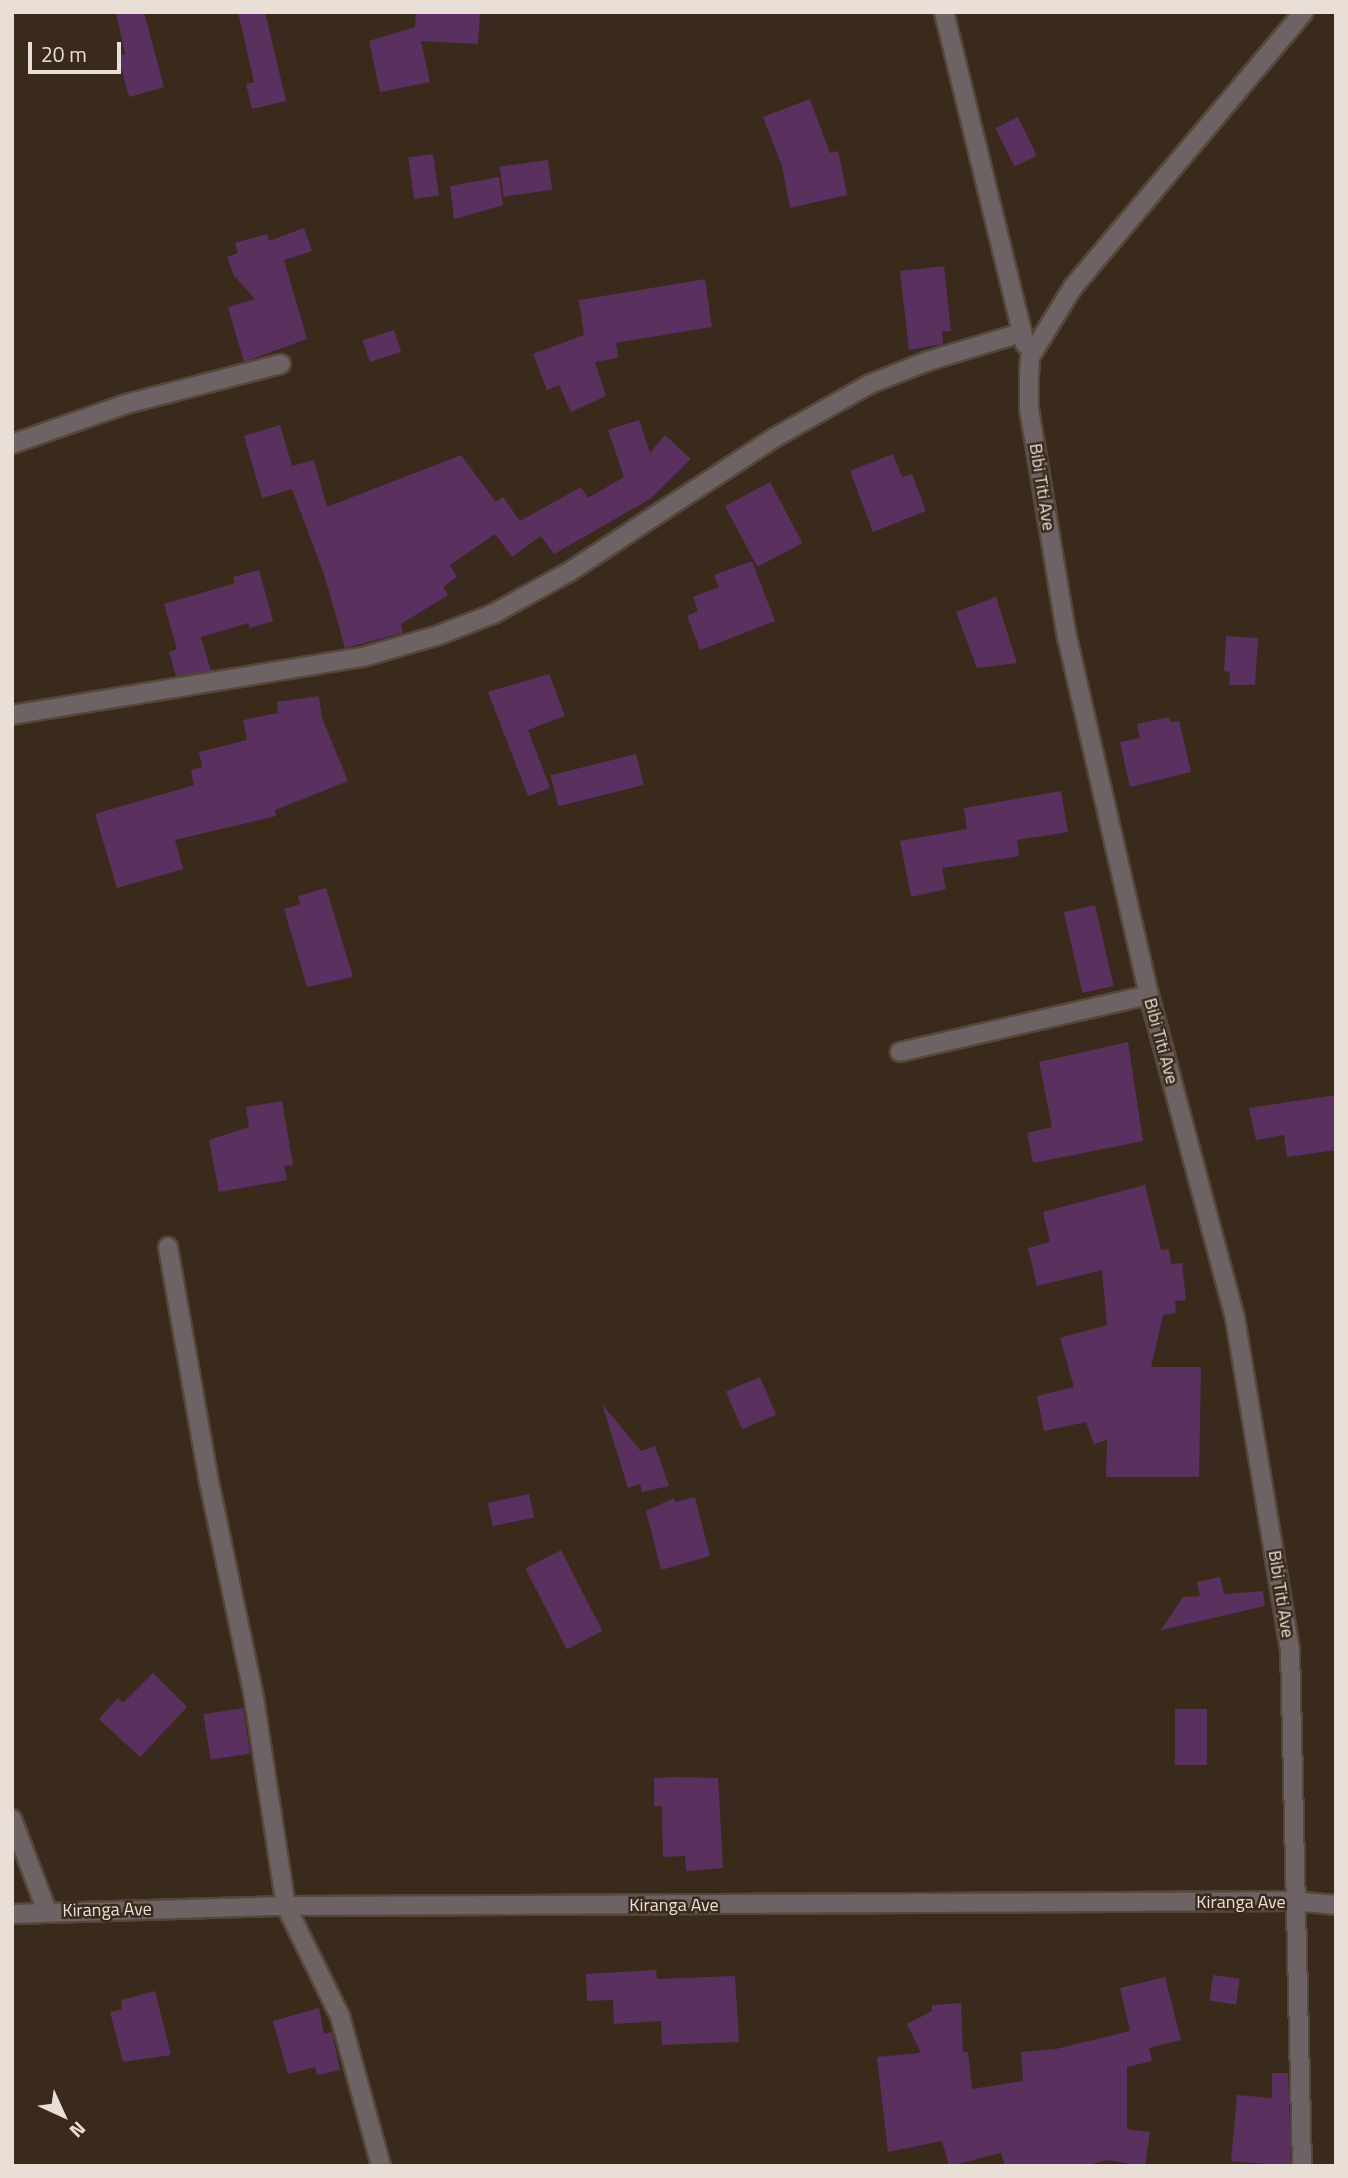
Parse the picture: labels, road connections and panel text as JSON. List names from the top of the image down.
{
  "streets": {
    "street": ["Bibi Titi Ave", "Kiranga Ave"]
  },
  "crossings": [
    ["Bibi Titi Ave", "Kiranga Ave"]
  ],
  "scale_bar": "20 m",
  "north": "bottom right"
}
